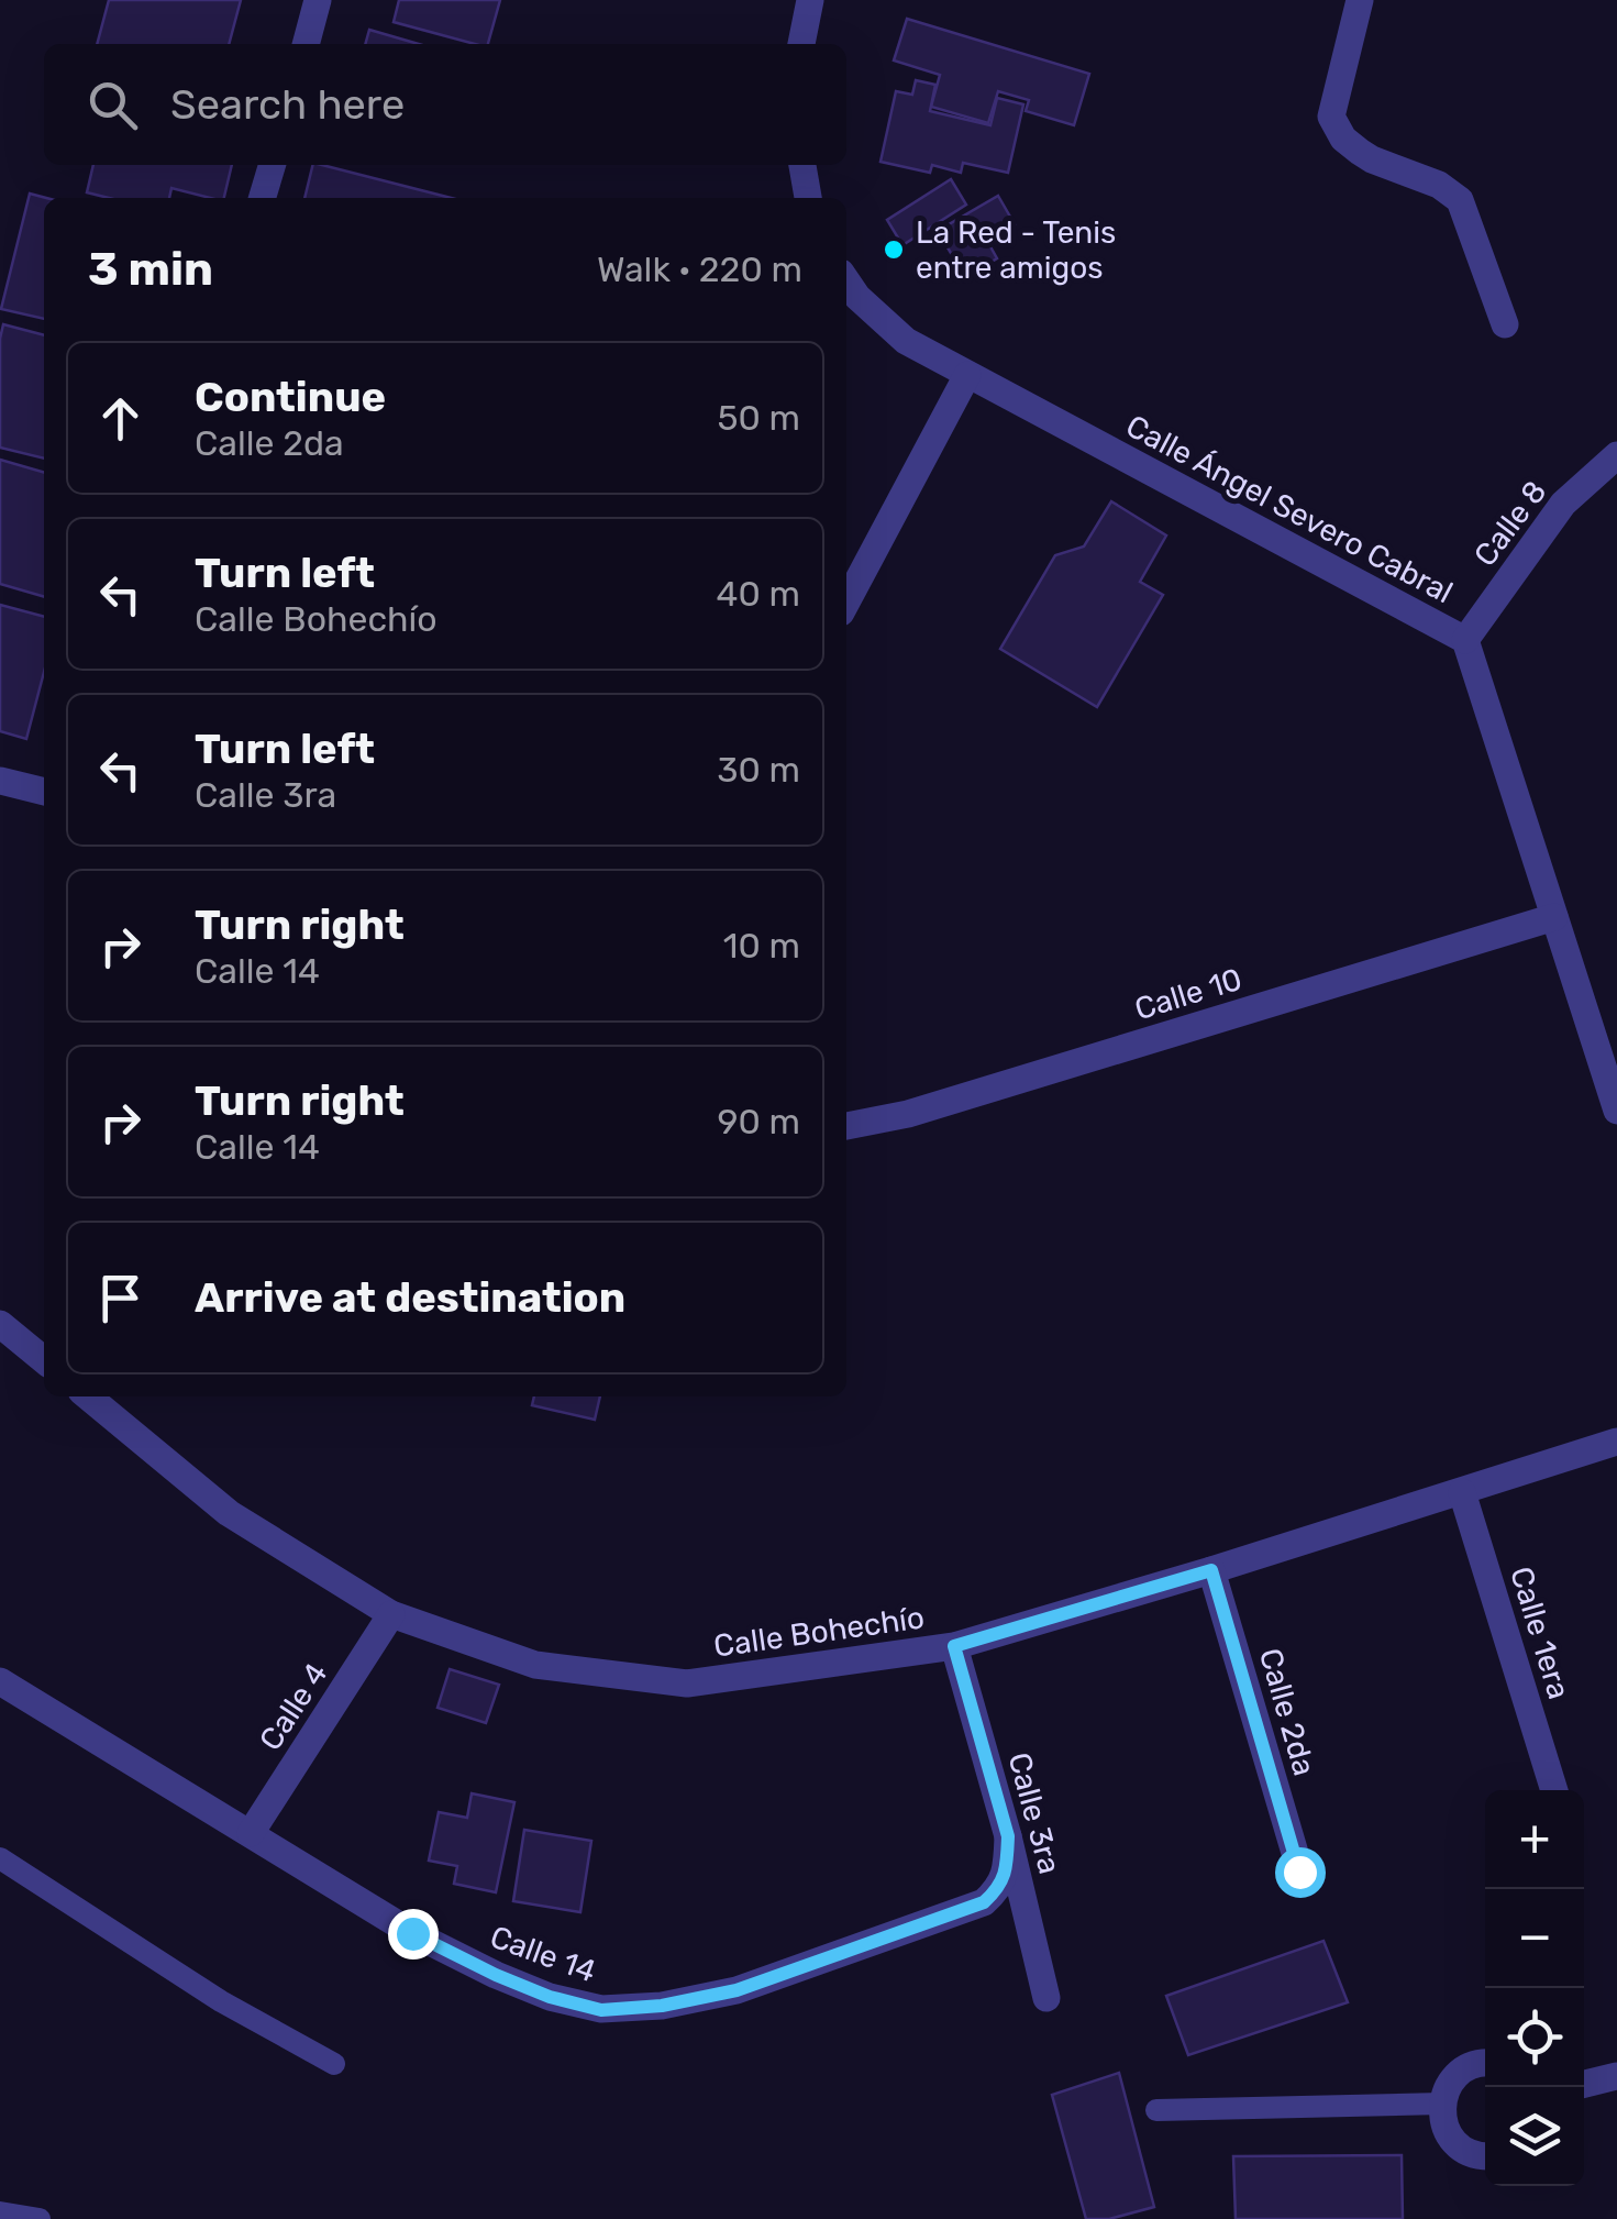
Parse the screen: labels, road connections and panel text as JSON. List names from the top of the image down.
{
  "streets": {
    "street": [
      "Calle Ángel Severo Cabral",
      "Calle 8",
      "Calle 10",
      "Calle Bohechío",
      "Calle 1era",
      "Calle 4",
      "Calle 2da",
      "Calle 3ra",
      "Calle 14"
    ]
  },
  "crossings": [
    ["Calle Ángel Severo Cabral", "Calle 8"],
    ["Calle Ángel Severo Cabral", "Calle 10"],
    ["Calle Bohechío", "Calle 1era"],
    ["Calle Bohechío", "Calle 4"],
    ["Calle Bohechío", "Calle 2da"],
    ["Calle Bohechío", "Calle 3ra"],
    ["Calle 4", "Calle 14"],
    ["Calle 3ra", "Calle 14"]
  ],
  "places": ["La Red - Tenis entre amigos"],
  "page": {
    "search": "Search here",
    "heading": ["3 min", "Walk · 220 m"],
    "list": [
      ["Continue", "Calle 2da", "50 m"],
      ["Turn left", "Calle Bohechío", "40 m"],
      ["Turn left", "Calle 3ra", "30 m"],
      ["Turn right", "Calle 14", "10 m"],
      ["Turn right", "Calle 14", "90 m"],
      "Arrive at destination"
    ],
    "map_buttons": ["+", "−"]
  }
}
